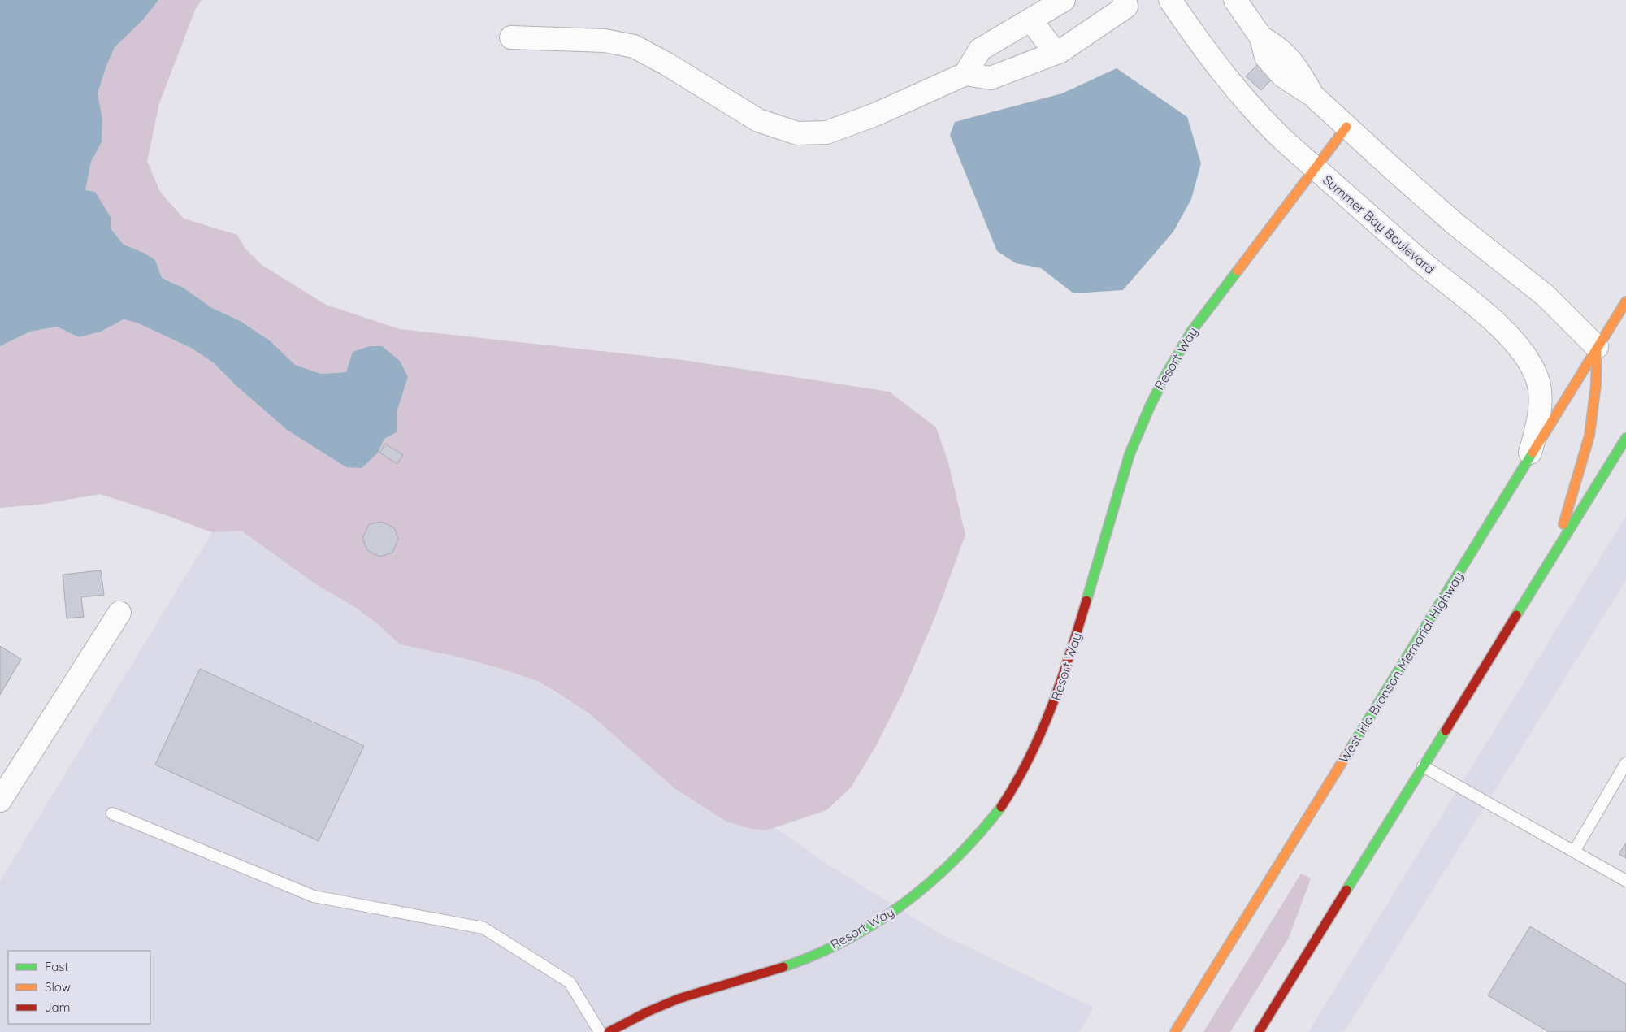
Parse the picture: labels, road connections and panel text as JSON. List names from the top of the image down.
{
  "streets": {
    "main road": ["Resort Way", "West Irlo Bronson Memorial Highway"],
    "street": ["Summer Bay Boulevard"]
  },
  "crossings": [
    ["Summer Bay Boulevard", "Resort Way"],
    ["Summer Bay Boulevard", "West Irlo Bronson Memorial Highway"]
  ],
  "legend": ["Fast", "Slow", "Jam"]
}
